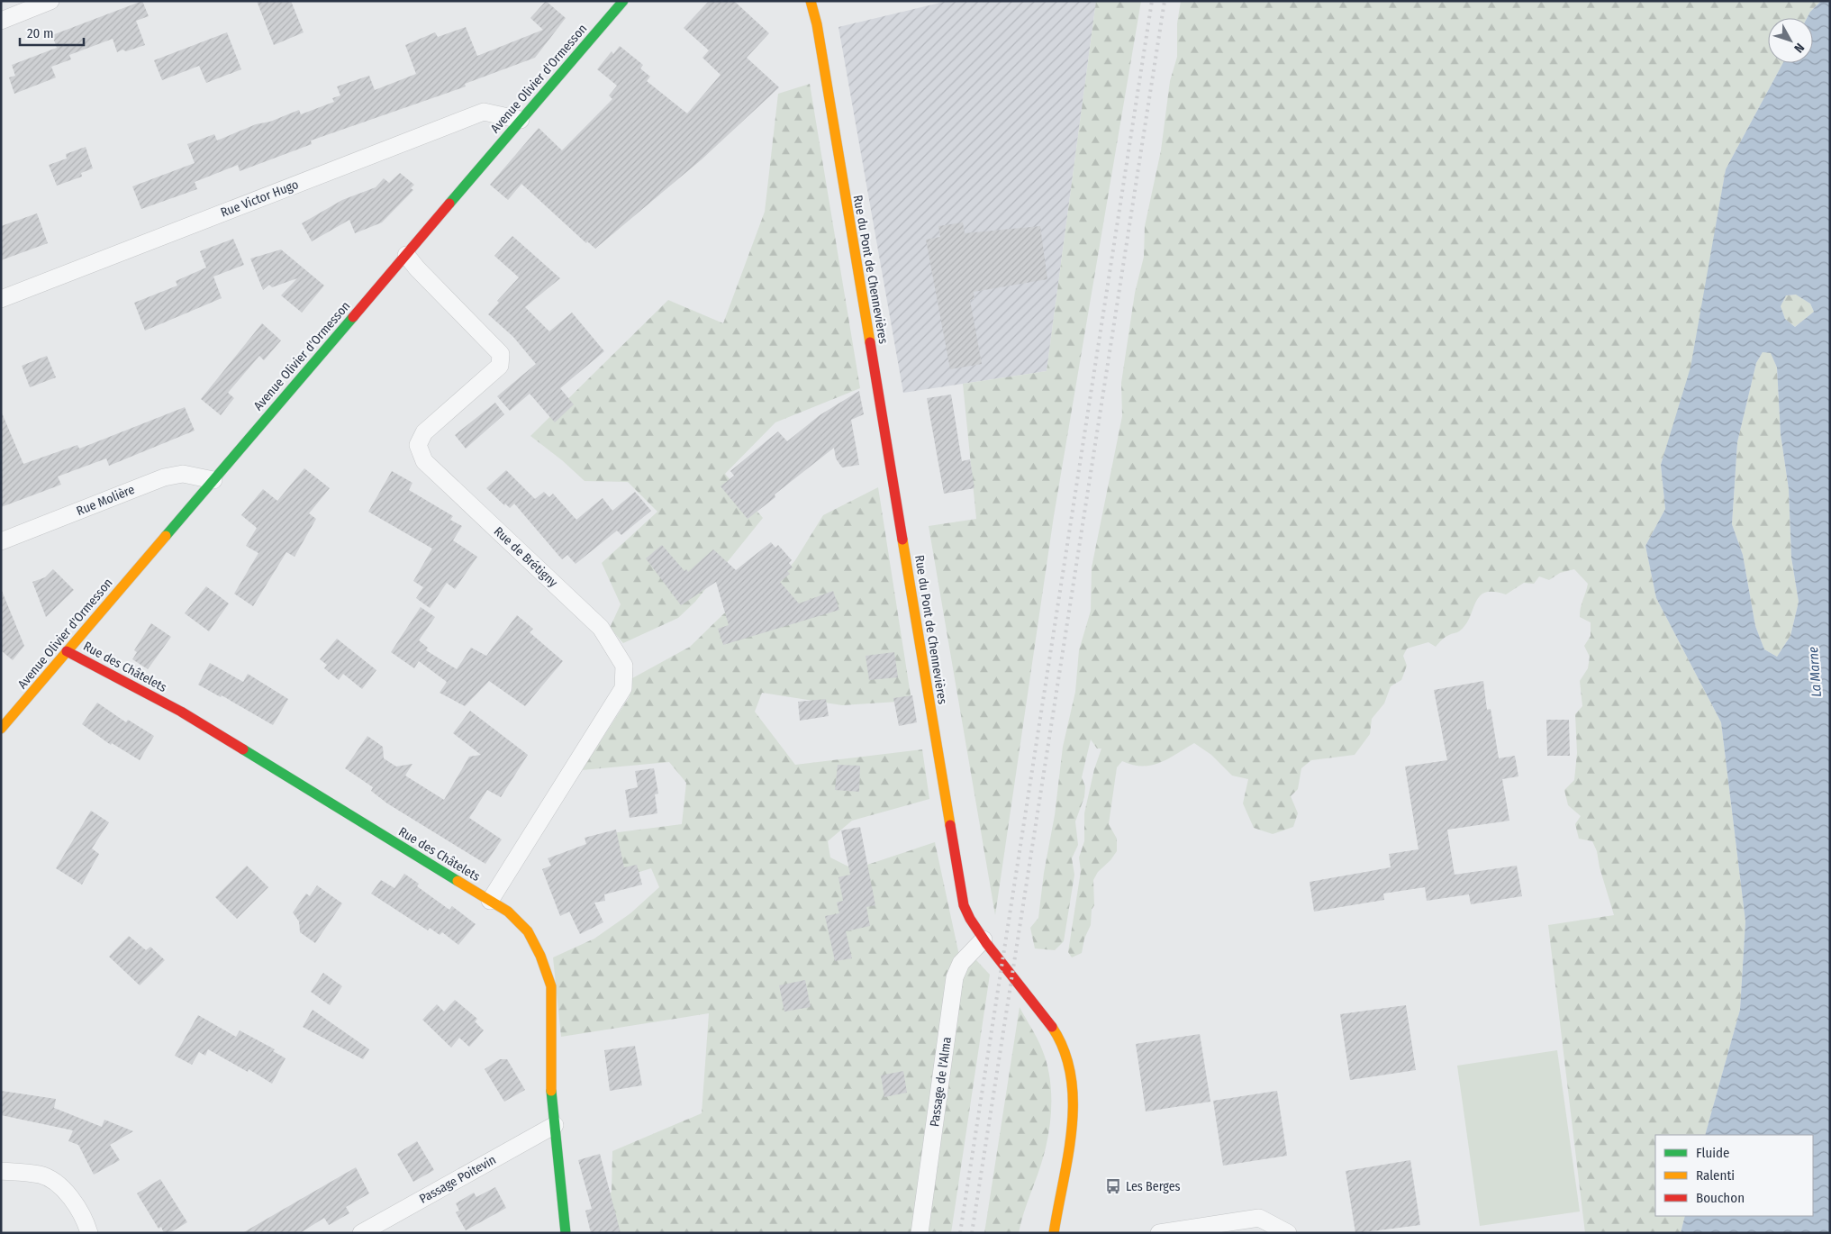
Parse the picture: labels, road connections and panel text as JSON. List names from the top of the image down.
{
  "streets": {
    "main road": ["Avenue Olivier d'Ormesson", "Rue du Pont de Chennevières", "Rue des Châtelets"],
    "street": [
      "Rue Victor Hugo",
      "Rue Molière",
      "Rue de Brétigny",
      "Passage de l'Alma",
      "Passage Poitevin"
    ]
  },
  "crossings": [
    ["Avenue Olivier d'Ormesson", "Rue Victor Hugo"],
    ["Avenue Olivier d'Ormesson", "Rue Molière"],
    ["Avenue Olivier d'Ormesson", "Rue de Brétigny"],
    ["Avenue Olivier d'Ormesson", "Rue des Châtelets"],
    ["Rue du Pont de Chennevières", "Passage de l'Alma"],
    ["Rue de Brétigny", "Rue des Châtelets"],
    ["Rue des Châtelets", "Passage Poitevin"]
  ],
  "water": ["La Marne"],
  "places": {
    "bus stop": ["Les Berges"]
  },
  "legend": ["Fluide", "Ralenti", "Bouchon"],
  "scale_bar": "20 m",
  "north": "bottom right"
}
